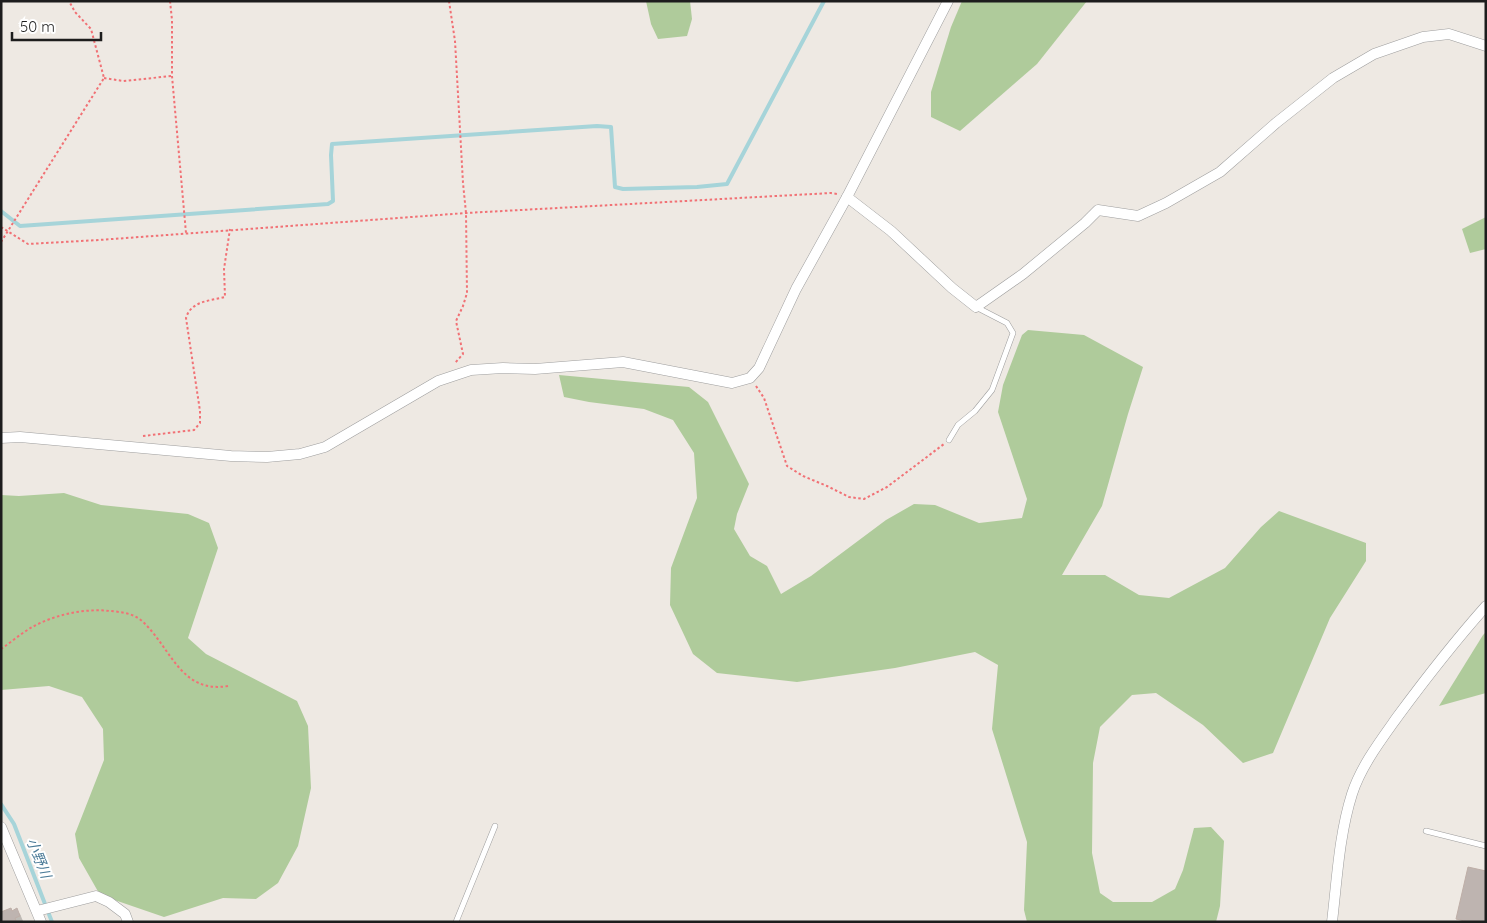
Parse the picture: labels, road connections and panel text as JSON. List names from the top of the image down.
{
  "water": ["小野川"],
  "scale_bar": "50 m"
}
